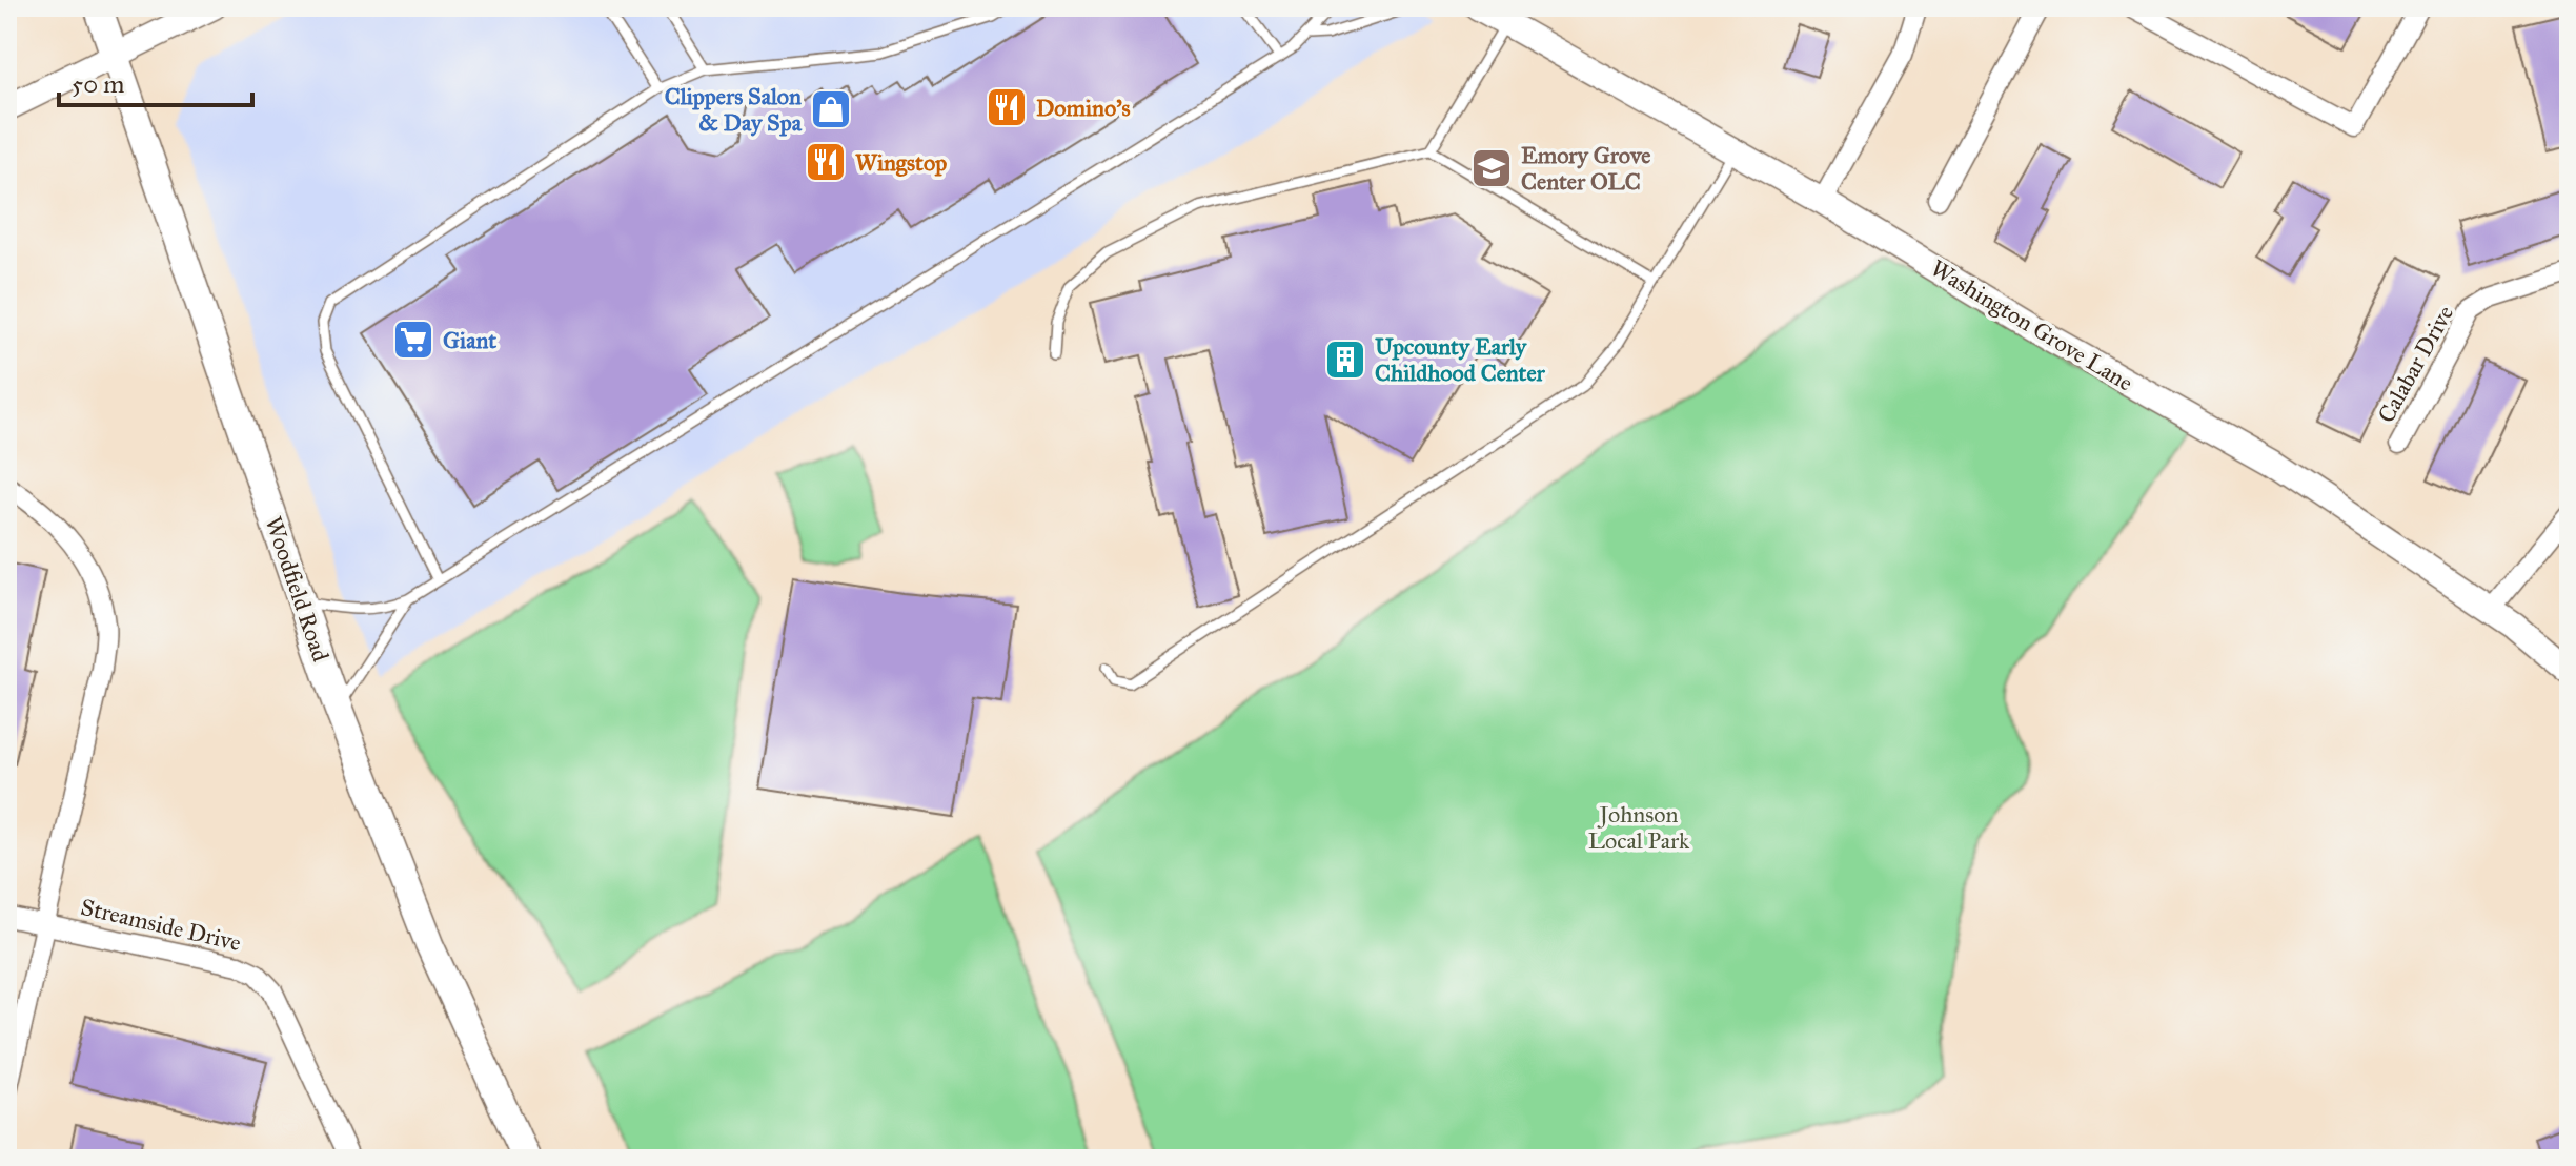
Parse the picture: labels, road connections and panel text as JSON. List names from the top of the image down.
{
  "streets": {
    "main road": ["Woodfield Road"],
    "street": ["Washington Grove Lane", "Calabar Drive", "Streamside Drive"]
  },
  "parks": ["Johnson Local Park"],
  "places": {
    "restaurant": ["Domino's", "Wingstop"],
    "shop": ["Clippers Salon & Day Spa"],
    "school or university": ["Emory Grove Center OLC"],
    "supermarket": ["Giant"],
    "building": ["Upcounty Early Childhood Center"]
  },
  "scale_bar": "50 m"
}
